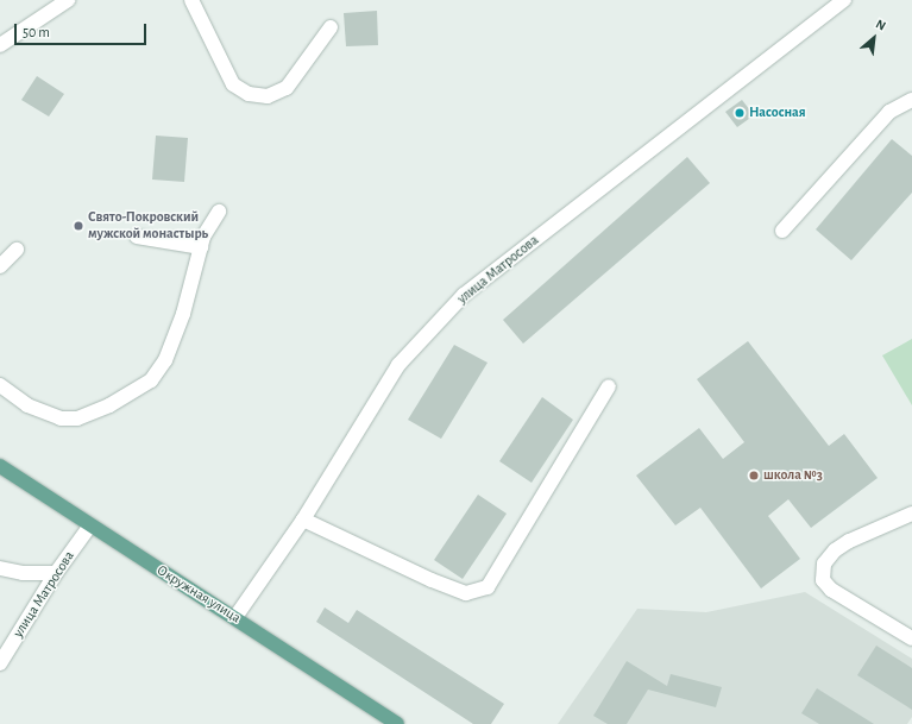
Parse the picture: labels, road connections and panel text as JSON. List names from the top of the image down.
{
  "streets": {
    "main road": ["Окружная улица"],
    "street": ["улица Матросова"]
  },
  "crossings": [
    ["улица Матросова", "Окружная улица"]
  ],
  "places": ["Насосная", "Свято-Покровский мужской монастырь", "школа №3"],
  "scale_bar": "50 m",
  "north": "top right"
}
